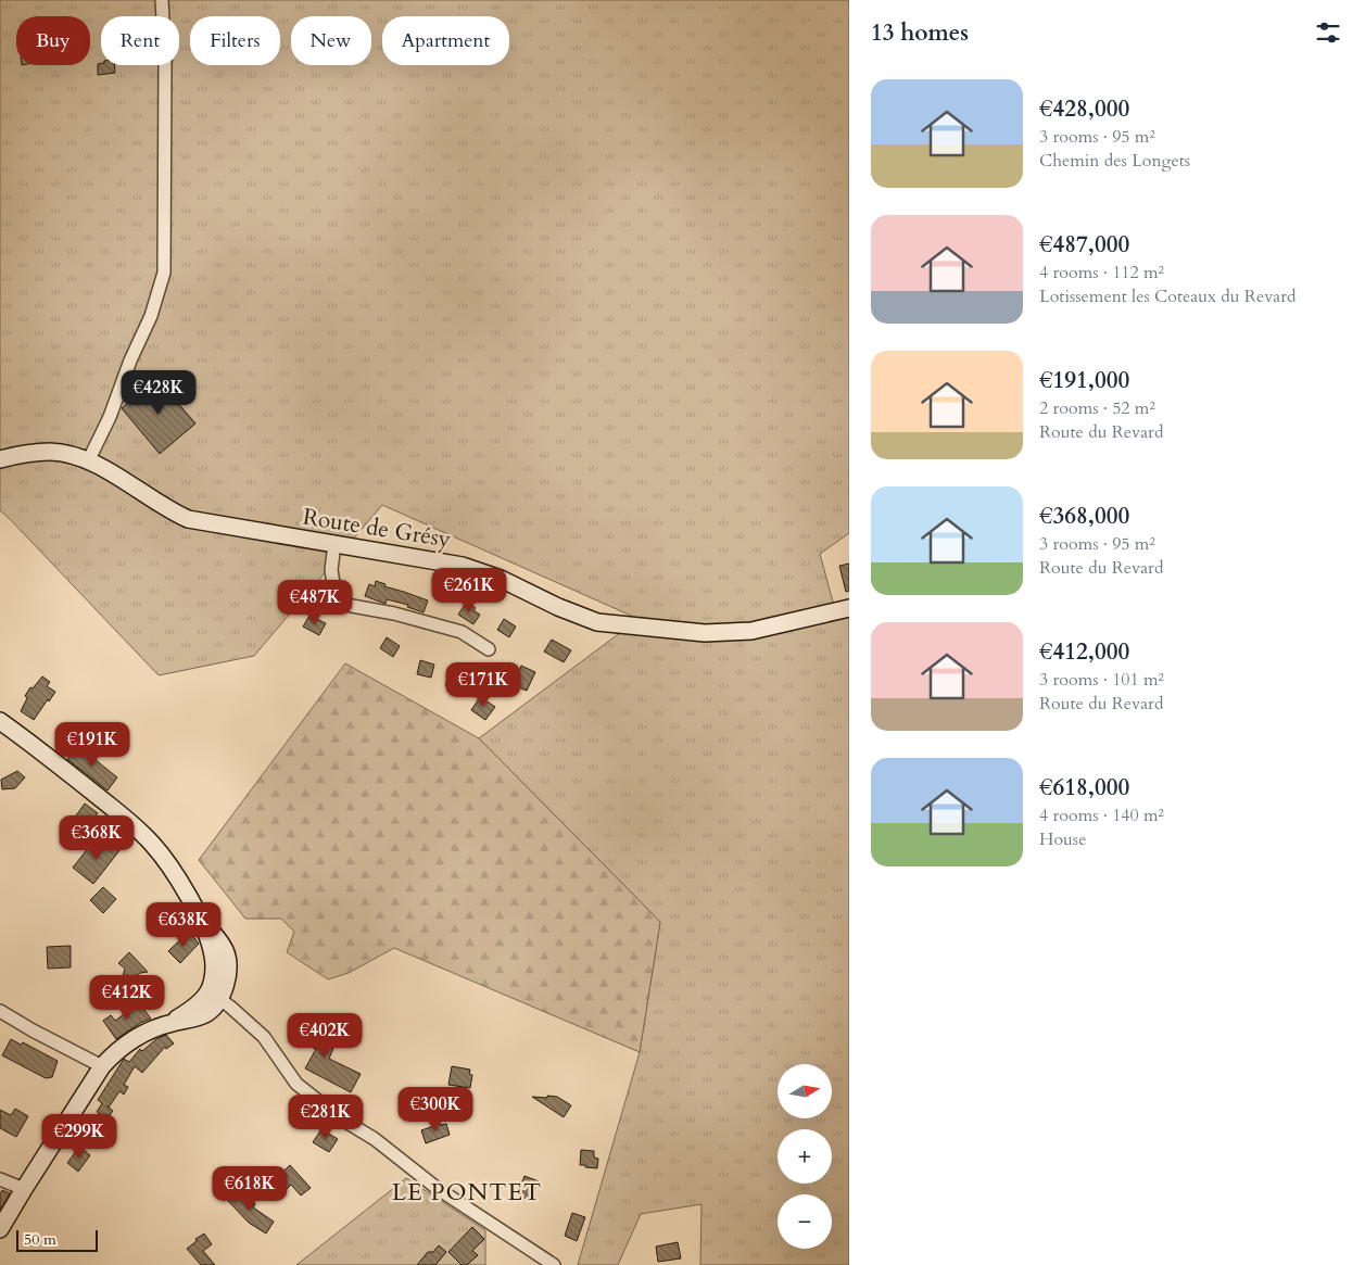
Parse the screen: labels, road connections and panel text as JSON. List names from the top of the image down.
{
  "streets": {
    "main road": ["Route de Grésy"]
  },
  "districts": ["LE PONTET"],
  "scale_bar": "50 m",
  "north": "right",
  "page": {
    "heading": "13 homes",
    "chip": [
      "Buy",
      "Rent",
      "Filters",
      "New",
      "Apartment"
    ],
    "list": [
      {
        "name": "€428,000",
        "note": "3 rooms · 95 m² · Chemin des Longets"
      },
      {
        "name": "€487,000",
        "note": "4 rooms · 112 m² · Lotissement les Coteaux du Revard"
      },
      {
        "name": "€191,000",
        "note": "2 rooms · 52 m² · Route du Revard"
      },
      {
        "name": "€368,000",
        "note": "3 rooms · 95 m² · Route du Revard"
      },
      {
        "name": "€412,000",
        "note": "3 rooms · 101 m² · Route du Revard"
      },
      {
        "name": "€618,000",
        "note": "4 rooms · 140 m² · House"
      }
    ],
    "price": [
      "€428K",
      "€261K",
      "€487K",
      "€171K",
      "€191K",
      "€368K",
      "€638K",
      "€412K",
      "€402K",
      "€300K",
      "€281K",
      "€299K",
      "€618K"
    ],
    "map_buttons": ["+", "−"],
    "scale": "50 m"
  }
}
